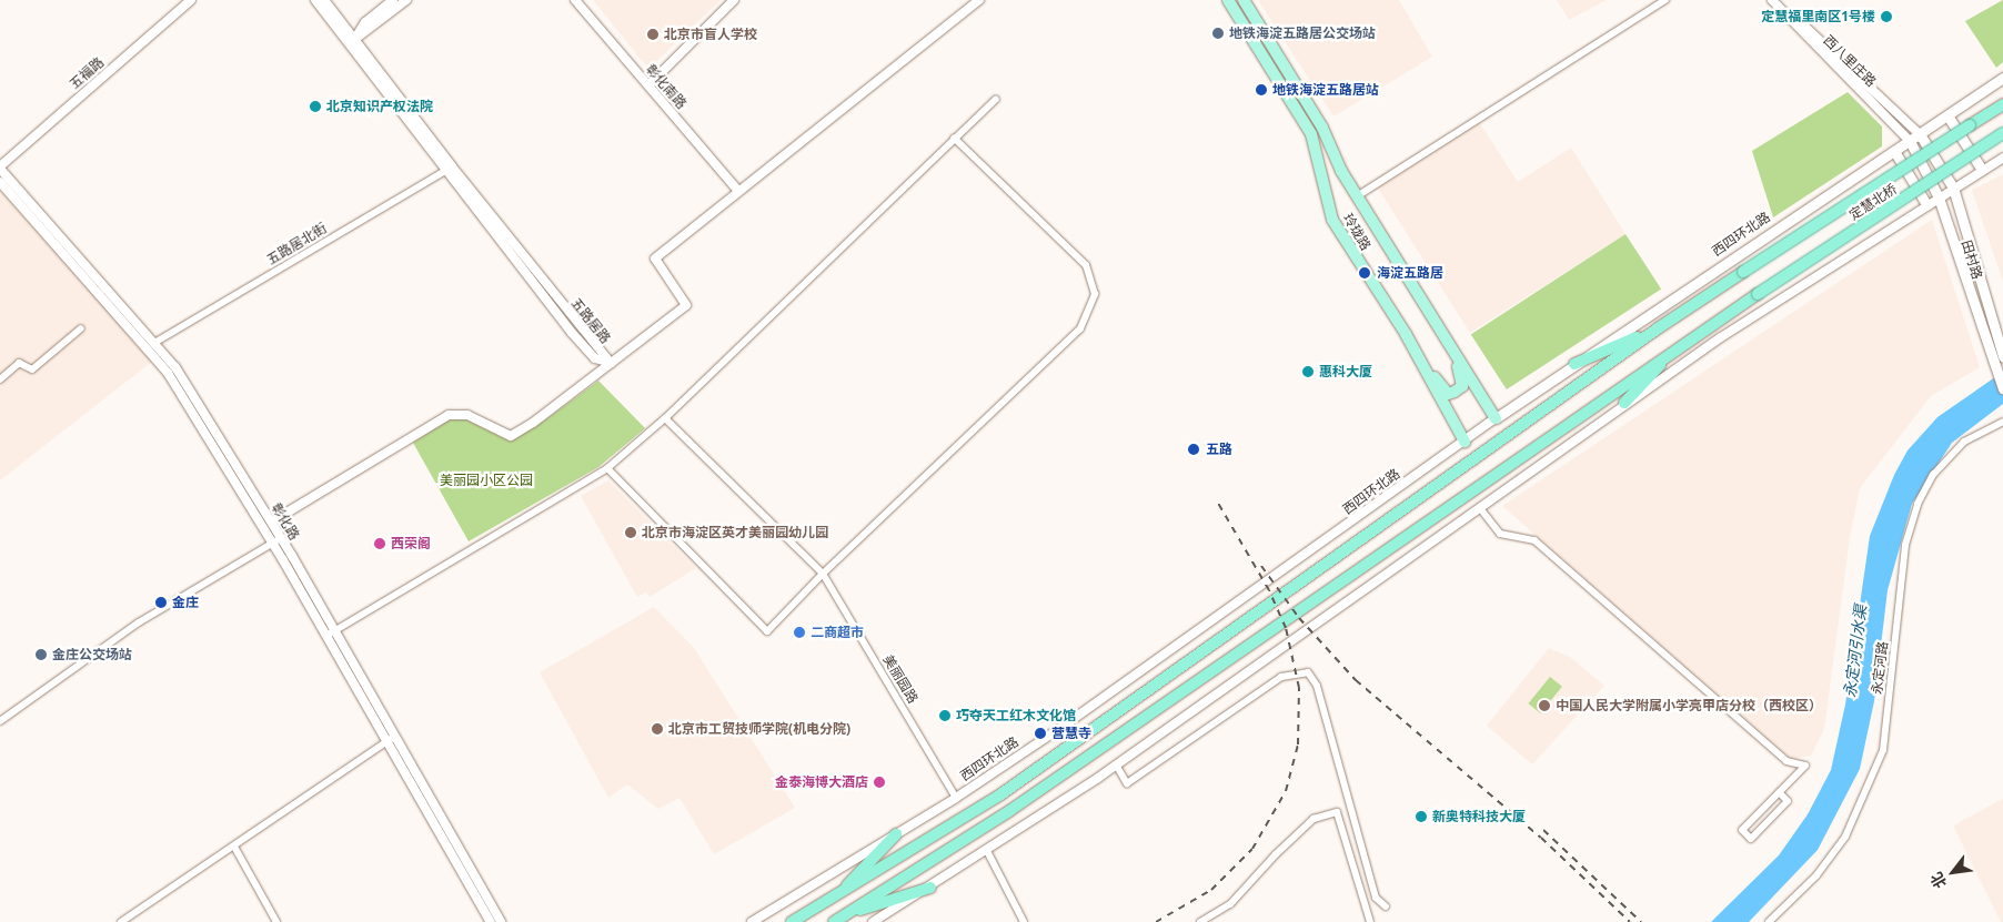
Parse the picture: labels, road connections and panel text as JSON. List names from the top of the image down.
{
  "streets": {
    "highway": ["定慧北桥"],
    "main road": ["玲珑路", "西四环北路", "田村路"],
    "street": [
      "西八里庄路",
      "五福路",
      "彰化南路",
      "五路居北街",
      "五路居路",
      "彰化路",
      "永定河路",
      "美丽园路"
    ]
  },
  "crossings": [
    ["西八里庄路", "西四环北路"],
    ["西八里庄路", "田村路"],
    ["五福路", "彰化路"],
    ["玲珑路", "西四环北路"],
    ["西四环北路", "田村路"],
    ["西四环北路", "美丽园路"],
    ["五路居北街", "五路居路"],
    ["五路居北街", "彰化路"]
  ],
  "water": ["永定河引水渠"],
  "parks": ["美丽园小区公园"],
  "places": [
    "定慧福里南区1号楼",
    "地铁海淀五路居公交场站",
    "北京市盲人学校",
    "地铁海淀五路居站",
    "北京知识产权法院",
    "海淀五路居",
    "惠科大厦",
    "五路",
    "北京市海淀区英才美丽园幼儿园",
    "西荣阁",
    "金庄",
    "二商超市",
    "金庄公交场站",
    "中国人民大学附属小学亮甲店分校（西校区）",
    "巧夺天工红木文化馆",
    "北京市工贸技师学院(机电分院)",
    "营慧寺",
    "金泰海博大酒店",
    "新奥特科技大厦"
  ],
  "north": "bottom left"
}
